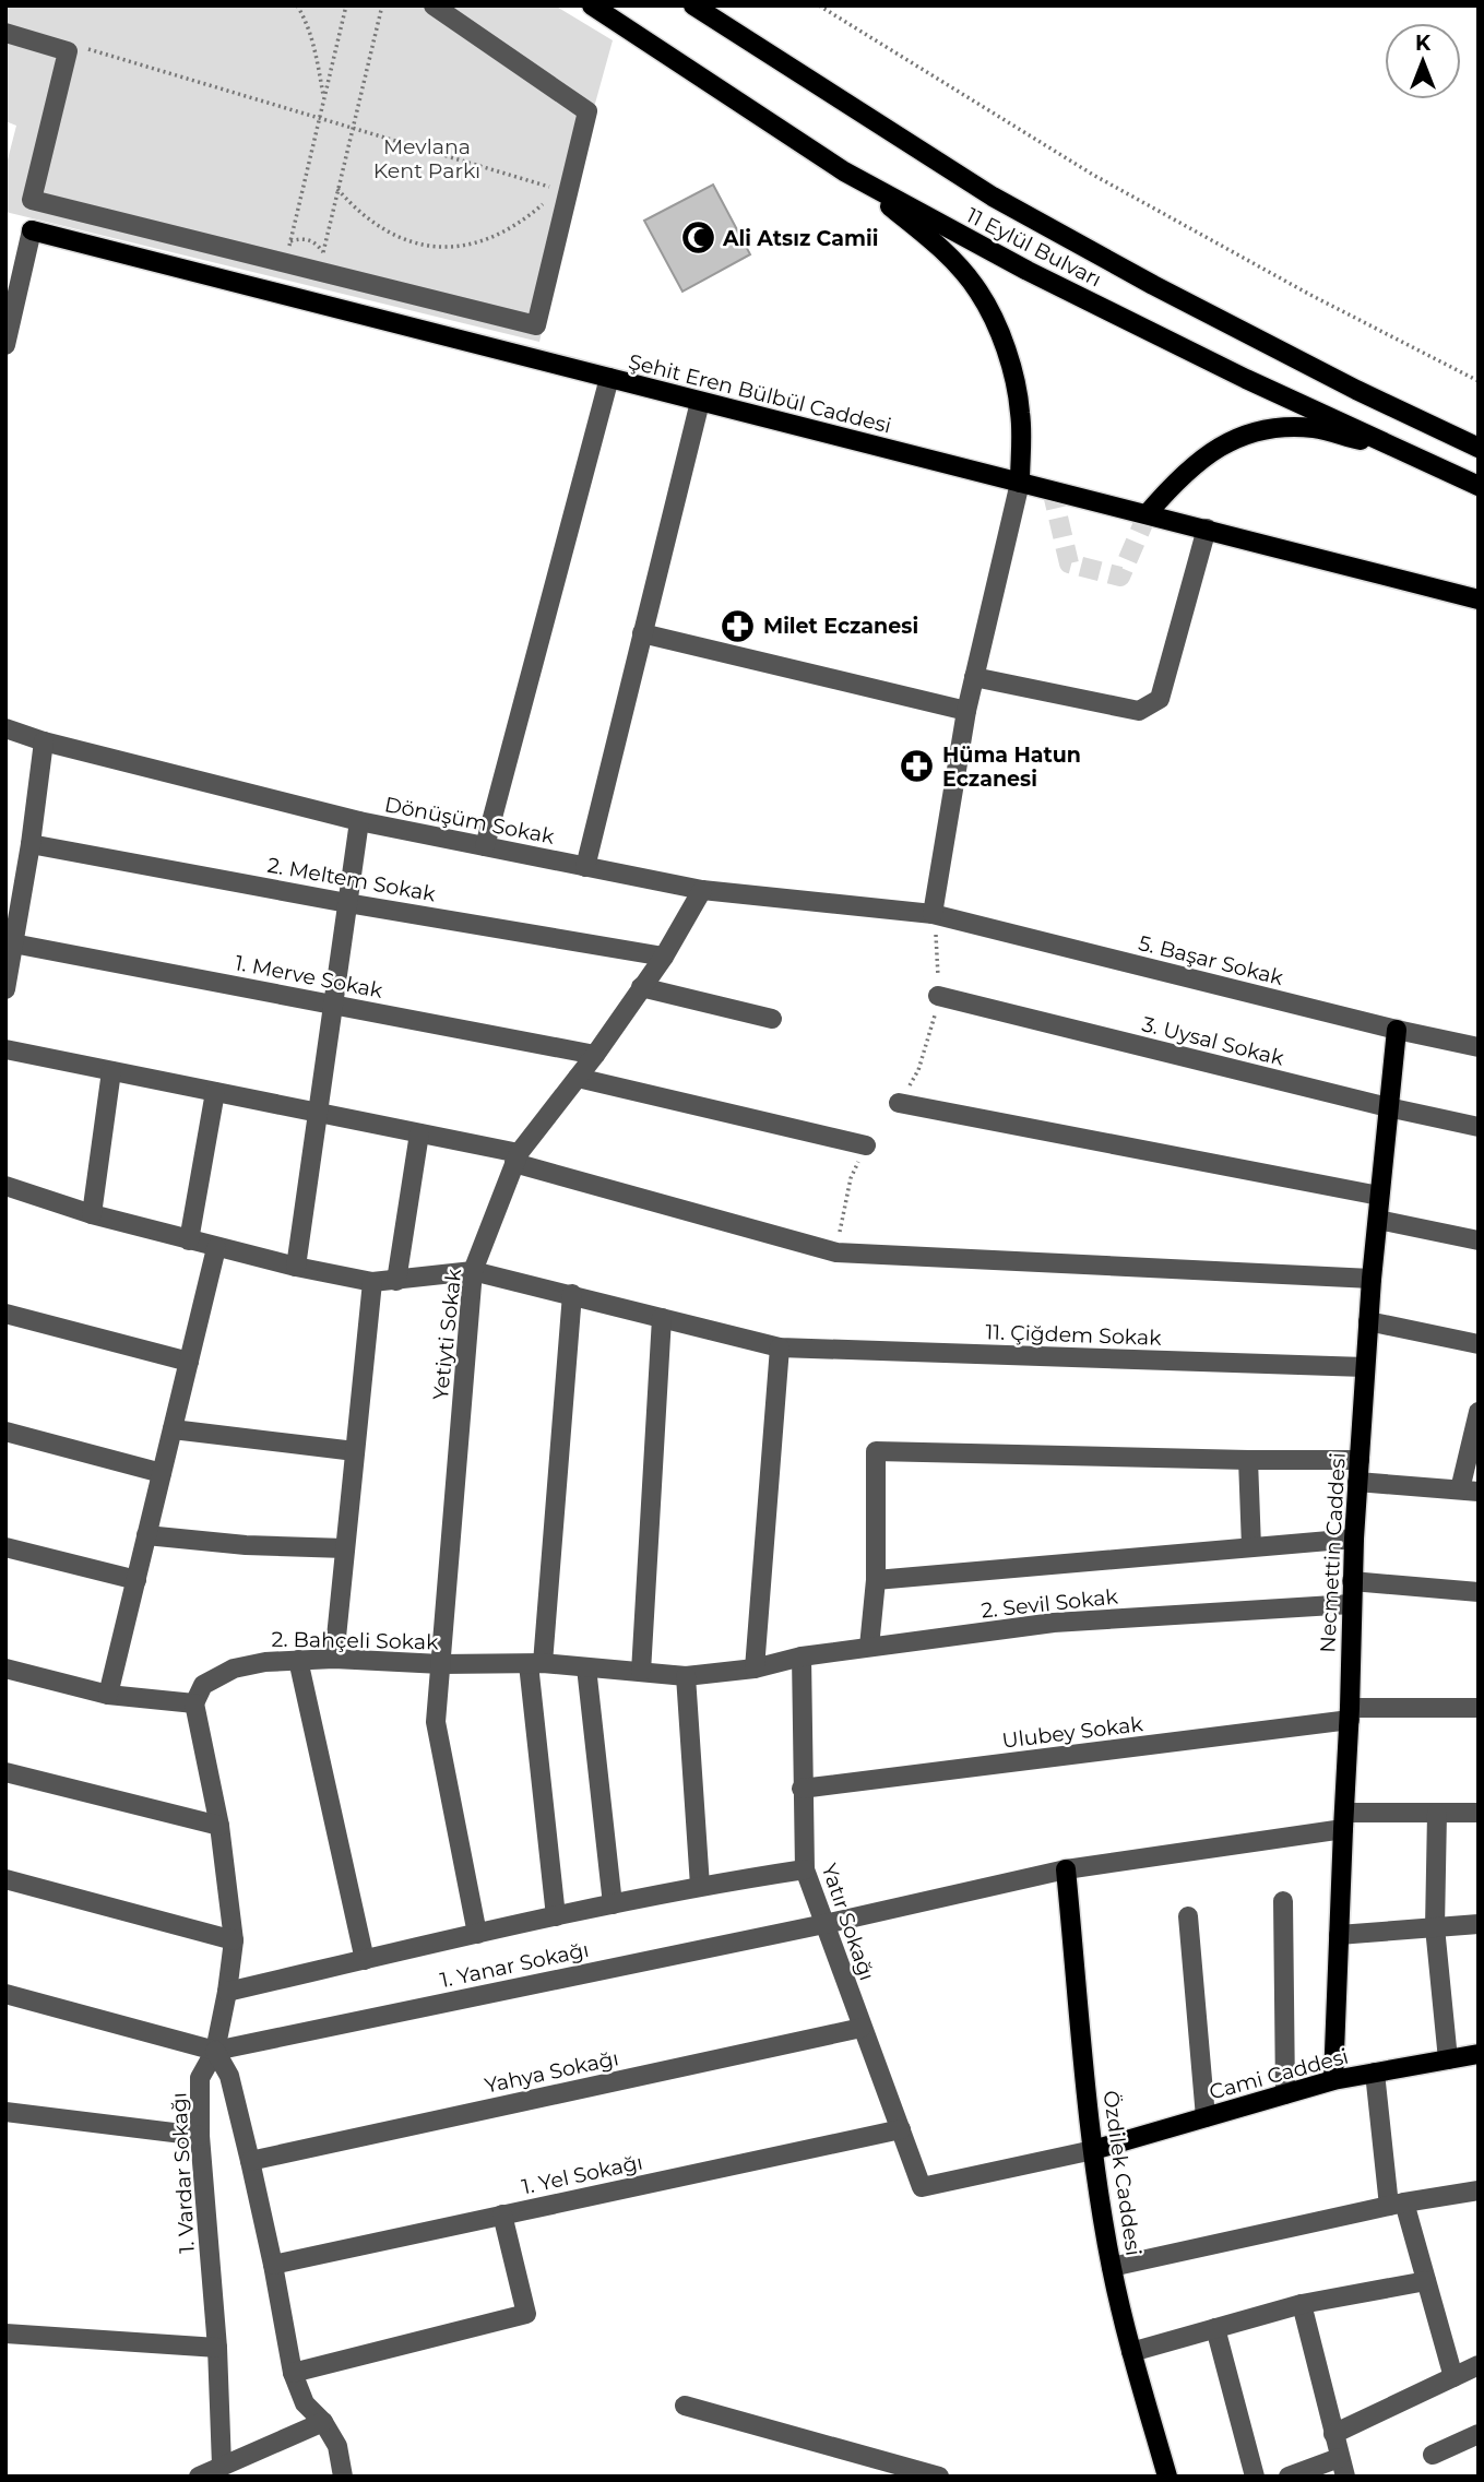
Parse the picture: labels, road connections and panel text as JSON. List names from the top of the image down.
{
  "streets": {
    "main road": [
      "11 Eylül Bulvarı",
      "Şehit Eren Bülbül Caddesi",
      "Necmettin Caddesi",
      "Cami Caddesi",
      "Özdilek Caddesi"
    ],
    "street": [
      "Dönüşüm Sokak",
      "2. Meltem Sokak",
      "5. Başar Sokak",
      "1. Merve Sokak",
      "3. Uysal Sokak",
      "Yetiyti Sokak",
      "11. Çiğdem Sokak",
      "2. Sevil Sokak",
      "2. Bahçeli Sokak",
      "Ulubey Sokak",
      "Yatır Sokağı",
      "1. Yanar Sokağı",
      "Yahya Sokağı",
      "1. Vardar Sokağı",
      "1. Yel Sokağı"
    ]
  },
  "crossings": [
    ["Dönüşüm Sokak", "5. Başar Sokak"],
    ["Dönüşüm Sokak", "Yetiyti Sokak"],
    ["2. Meltem Sokak", "Yetiyti Sokak"],
    ["5. Başar Sokak", "Necmettin Caddesi"],
    ["1. Merve Sokak", "Yetiyti Sokak"],
    ["3. Uysal Sokak", "Necmettin Caddesi"],
    ["Yetiyti Sokak", "11. Çiğdem Sokak"],
    ["Yetiyti Sokak", "2. Bahçeli Sokak"],
    ["11. Çiğdem Sokak", "Necmettin Caddesi"],
    ["Necmettin Caddesi", "2. Sevil Sokak"],
    ["Necmettin Caddesi", "Ulubey Sokak"],
    ["Necmettin Caddesi", "1. Yanar Sokağı"],
    ["Necmettin Caddesi", "Cami Caddesi"],
    ["2. Sevil Sokak", "2. Bahçeli Sokak"],
    ["2. Sevil Sokak", "Yatır Sokağı"],
    ["2. Bahçeli Sokak", "1. Vardar Sokağı"],
    ["Ulubey Sokak", "Yatır Sokağı"],
    ["Yatır Sokağı", "1. Yanar Sokağı"],
    ["Yatır Sokağı", "Yahya Sokağı"],
    ["Yatır Sokağı", "Cami Caddesi"],
    ["Yatır Sokağı", "Özdilek Caddesi"],
    ["Yatır Sokağı", "1. Yel Sokağı"],
    ["1. Yanar Sokağı", "1. Vardar Sokağı"],
    ["1. Yanar Sokağı", "Özdilek Caddesi"],
    ["Cami Caddesi", "Özdilek Caddesi"]
  ],
  "parks": ["Mevlana Kent Parkı"],
  "places": {
    "mosque": ["Ali Atsız Camii"],
    "pharmacy": ["Milet Eczanesi", "Hüma Hatun Eczanesi"]
  },
  "north": "top"
}
